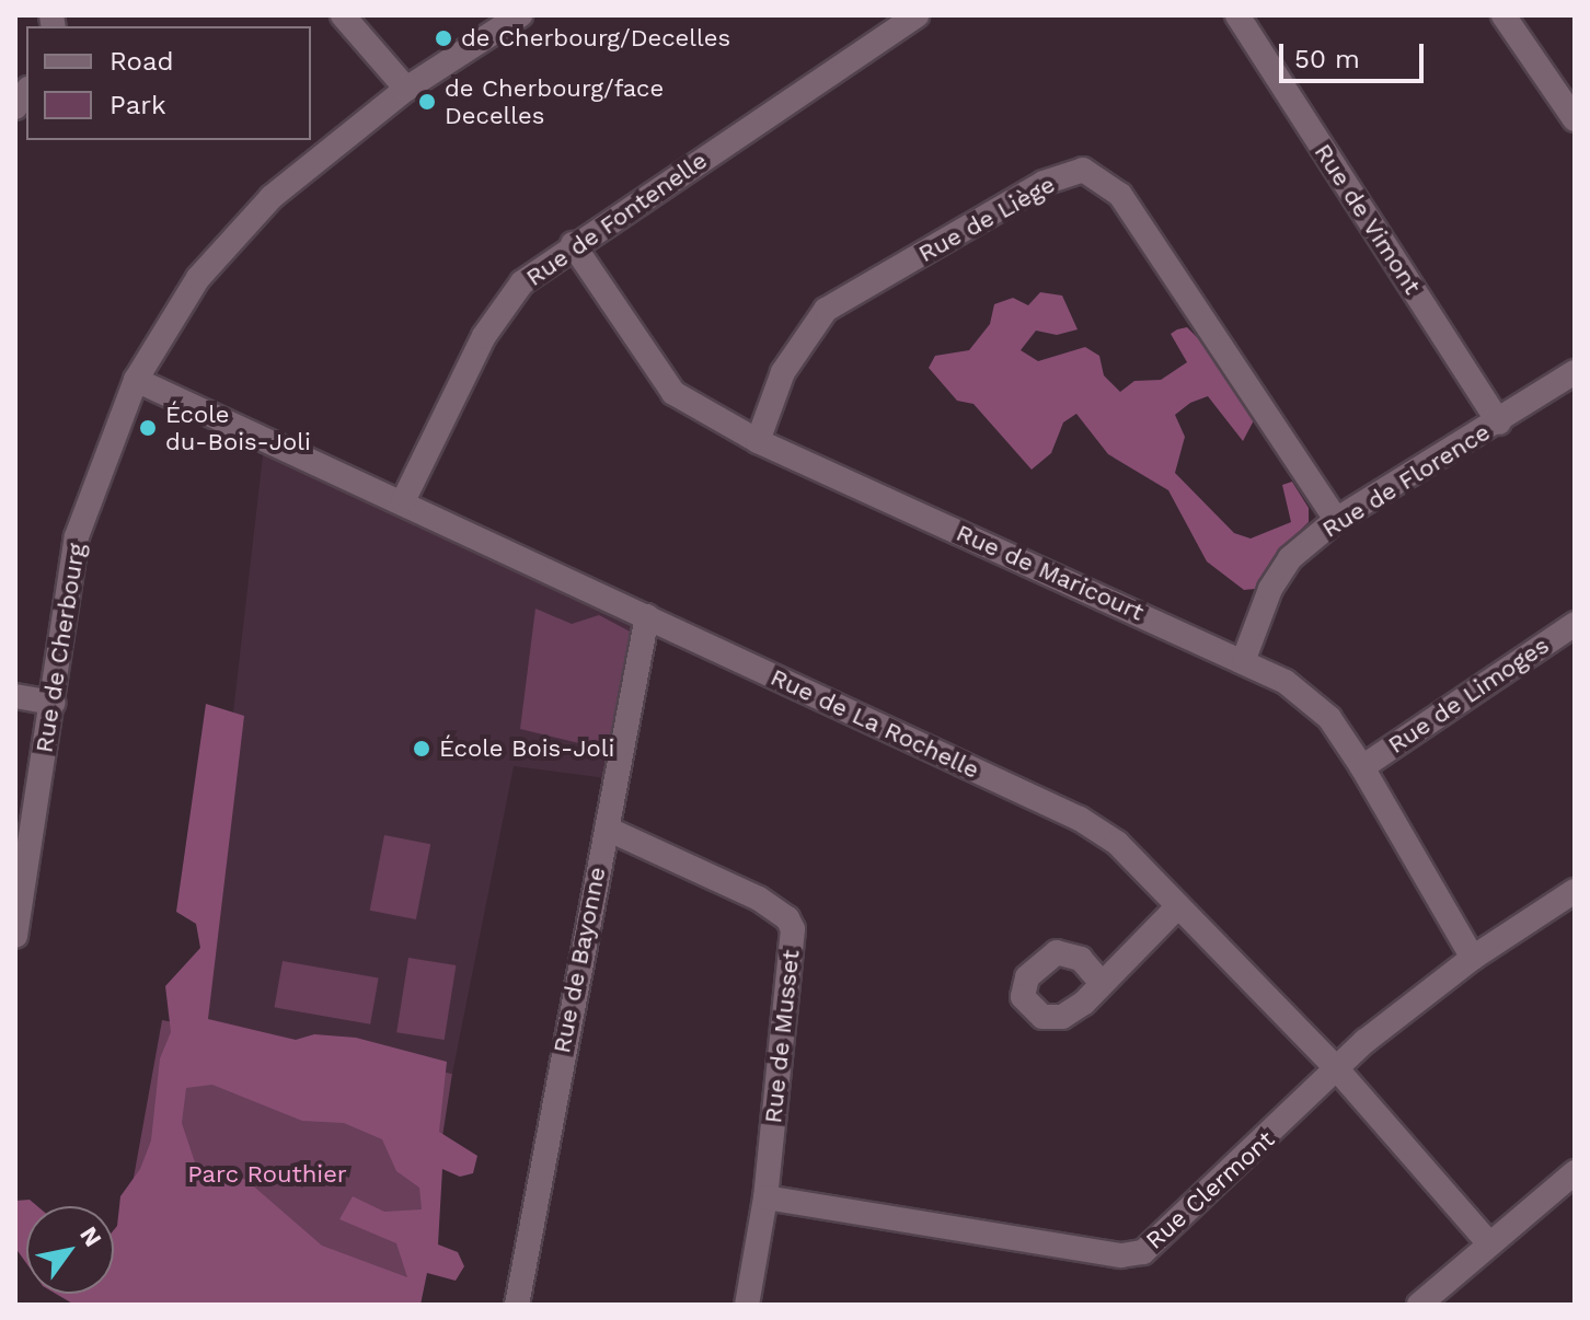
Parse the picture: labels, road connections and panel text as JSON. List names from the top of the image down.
{
  "streets": {
    "street": [
      "Rue de Fontenelle",
      "Rue de Liège",
      "Rue de Vimont",
      "Rue de Florence",
      "Rue de Maricourt",
      "Rue de Cherbourg",
      "Rue de Limoges",
      "Rue de La Rochelle",
      "Rue de Bayonne",
      "Rue de Musset",
      "Rue Clermont"
    ]
  },
  "crossings": [
    ["Rue de Fontenelle", "Rue de Maricourt"],
    ["Rue de Fontenelle", "Rue de La Rochelle"],
    ["Rue de Liège", "Rue de Florence"],
    ["Rue de Liège", "Rue de Maricourt"],
    ["Rue de Vimont", "Rue de Florence"],
    ["Rue de Florence", "Rue de Maricourt"],
    ["Rue de Maricourt", "Rue de Limoges"],
    ["Rue de Maricourt", "Rue Clermont"],
    ["Rue de Cherbourg", "Rue de La Rochelle"],
    ["Rue de La Rochelle", "Rue de Bayonne"],
    ["Rue de La Rochelle", "Rue Clermont"],
    ["Rue de Bayonne", "Rue de Musset"],
    ["Rue de Musset", "Rue Clermont"]
  ],
  "parks": ["Parc Routhier"],
  "places": [
    "de Cherbourg/Decelles",
    "de Cherbourg/face Decelles",
    "École du-Bois-Joli",
    "École Bois-Joli"
  ],
  "legend": ["Road", "Park"],
  "scale_bar": "50 m",
  "north": "top right"
}
